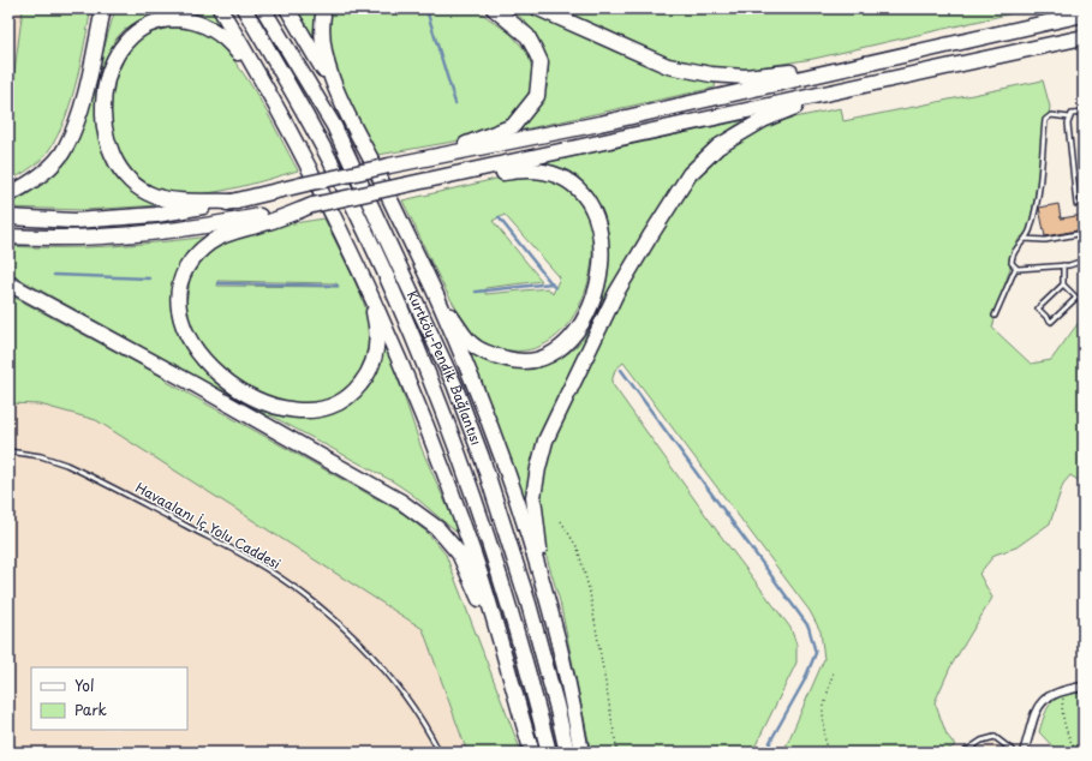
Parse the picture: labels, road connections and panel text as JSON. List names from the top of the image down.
{
  "streets": {
    "highway": ["Kurtköy-Pendik Bağlantısı"],
    "lane": ["Havaalanı İç Yolu Caddesi"]
  },
  "legend": ["Yol", "Park"]
}
